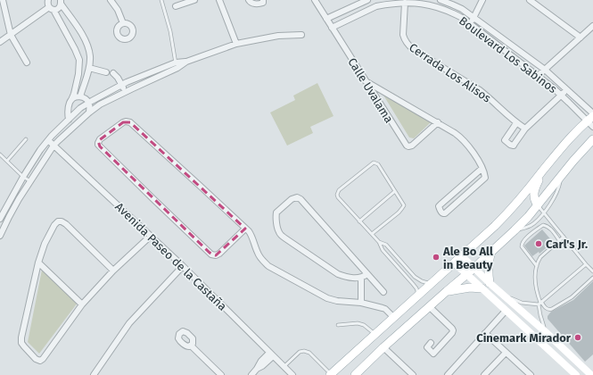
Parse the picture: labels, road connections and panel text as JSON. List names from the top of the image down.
{
  "streets": {
    "street": [
      "Boulevard Los Sabinos",
      "Cerrada Los Alisos",
      "Calle Uvalama",
      "Avenida Paseo de la Castaña"
    ]
  },
  "crossings": [
    ["Boulevard Los Sabinos", "Cerrada Los Alisos"],
    ["Boulevard Los Sabinos", "Calle Uvalama"]
  ],
  "places": ["Carl's Jr.", "Ale Bo All in Beauty", "Cinemark Mirador"]
}
